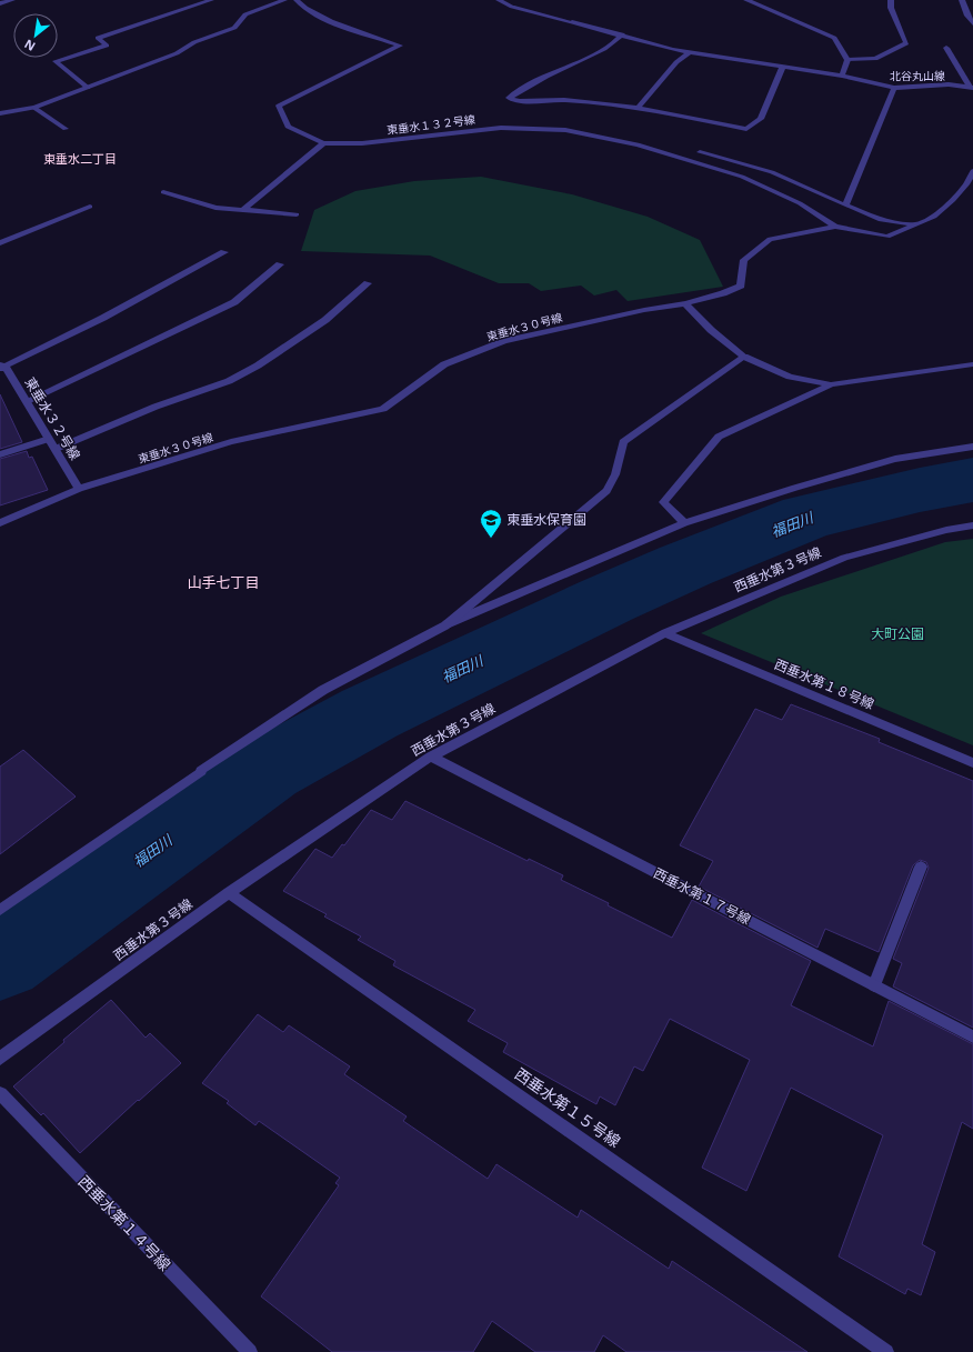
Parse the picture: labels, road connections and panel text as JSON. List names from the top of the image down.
{
  "streets": {
    "street": [
      "北谷丸山線",
      "東垂水１３２号線",
      "東垂水３０号線",
      "東垂水３２号線",
      "西垂水第３号線",
      "西垂水第１８号線",
      "西垂水第１７号線",
      "西垂水第１５号線",
      "西垂水第１４号線"
    ]
  },
  "crossings": [
    ["東垂水１３２号線", "東垂水３０号線"],
    ["東垂水３０号線", "東垂水３２号線"],
    ["西垂水第３号線", "西垂水第１８号線"],
    ["西垂水第３号線", "西垂水第１７号線"],
    ["西垂水第３号線", "西垂水第１５号線"]
  ],
  "districts": ["東垂水二丁目", "山手七丁目"],
  "water": ["福田川"],
  "parks": ["大町公園"],
  "places": {
    "school or university": ["東垂水保育園"]
  },
  "north": "bottom left"
}
